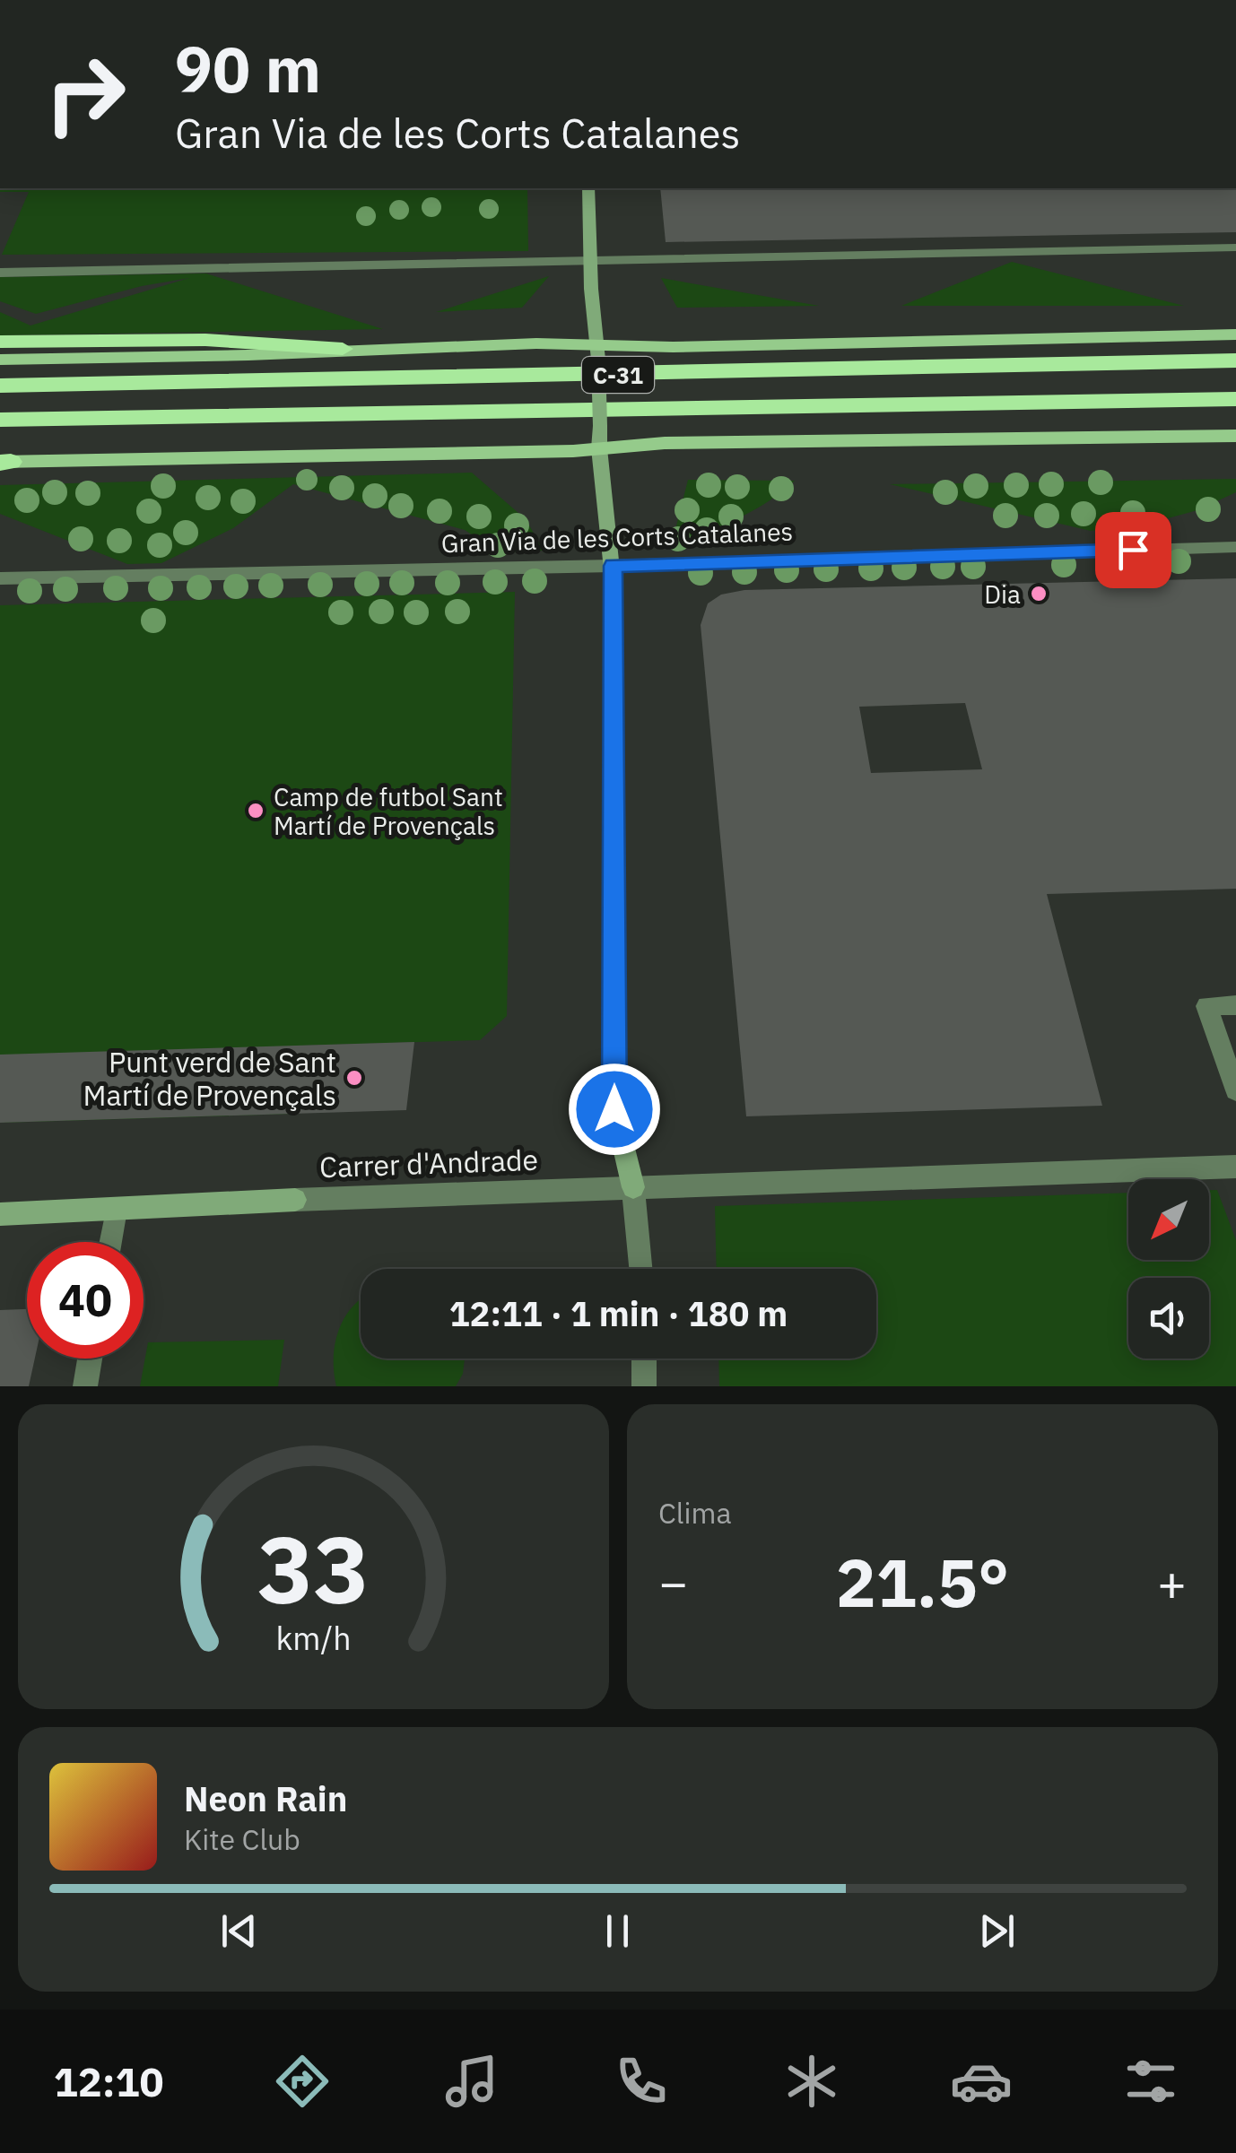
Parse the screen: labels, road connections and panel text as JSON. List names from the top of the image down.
{
  "streets": {
    "highway": ["C-31"],
    "street": ["Gran Via de les Corts Catalanes", "Carrer d'Andrade"]
  },
  "places": ["Dia", "Camp de futbol Sant Martí de Provençals", "Punt verd de Sant Martí de Provençals"],
  "north": "bottom left",
  "page": {
    "turn": ["90 m", "Gran Via de les Corts Catalanes"],
    "limit": "40",
    "trip": "12:11 · 1 min · 180 m",
    "tile": "Clima",
    "heat": ["−", "21.5°", "+"],
    "song": ["Neon Rain", "Kite Club"],
    "tabs": "12:10",
    "gauge": ["33", "km/h"]
  }
}
